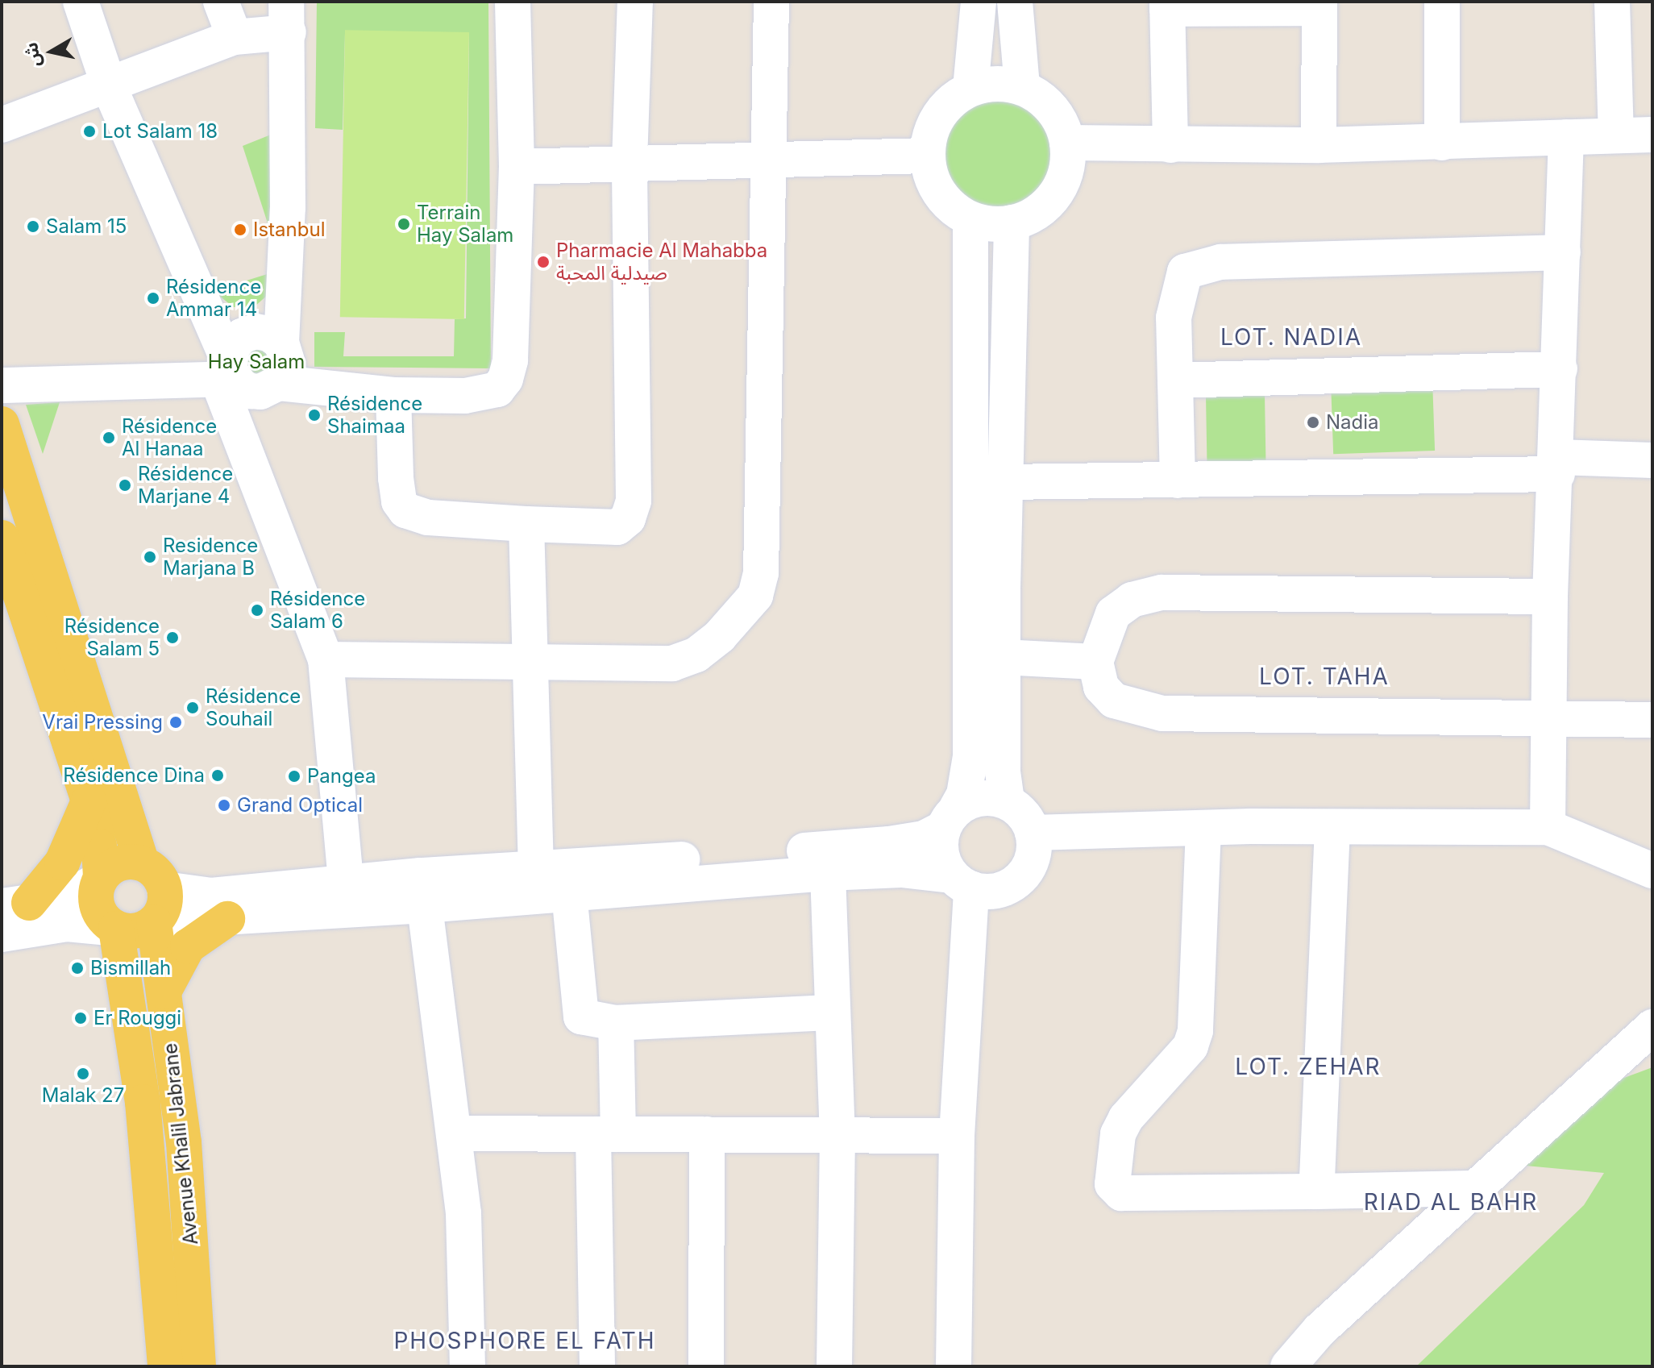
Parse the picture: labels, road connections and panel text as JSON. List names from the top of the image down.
{
  "streets": {
    "main road": ["Avenue Khalil Jabrane"]
  },
  "districts": [
    "LOT. NADIA",
    "LOT. TAHA",
    "LOT. ZEHAR",
    "RIAD AL BAHR",
    "PHOSPHORE EL FATH"
  ],
  "parks": ["Hay Salam"],
  "places": [
    "Lot Salam 18",
    "Terrain Hay Salam",
    "Salam 15",
    "Istanbul",
    "Pharmacie Al Mahabba صيدلية المحبة",
    "Résidence Ammar 14",
    "Résidence Shaimaa",
    "Nadia",
    "Résidence Al Hanaa",
    "Résidence Marjane 4",
    "Residence Marjana B",
    "Résidence Salam 6",
    "Résidence Salam 5",
    "Résidence Souhail",
    "Vrai Pressing",
    "Résidence Dina",
    "Pangea",
    "Grand Optical",
    "Bismillah",
    "Er Rouggi",
    "Malak 27"
  ],
  "north": "left"
}
